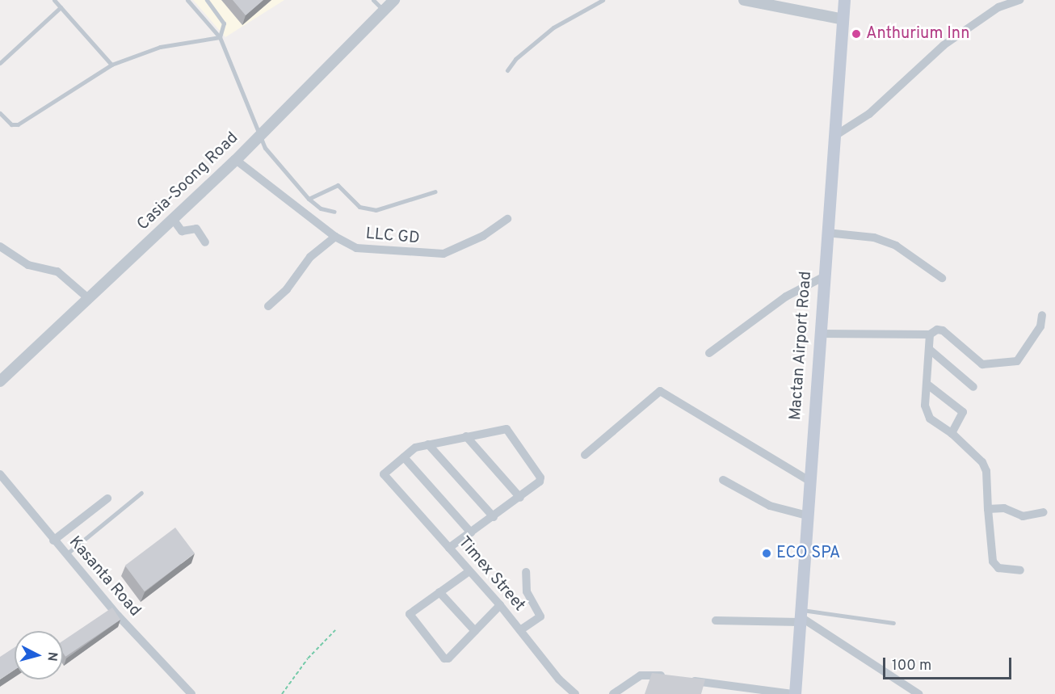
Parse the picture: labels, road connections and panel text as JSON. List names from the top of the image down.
{
  "streets": {
    "main road": ["Mactan Airport Road"],
    "street": [
      "Casia-Soong Road",
      "LLC GD",
      "Timex Street",
      "Kasanta Road"
    ]
  },
  "crossings": [
    ["Casia-Soong Road", "LLC GD"]
  ],
  "places": ["Anthurium Inn", "ECO SPA"],
  "scale_bar": "100 m",
  "north": "right"
}
